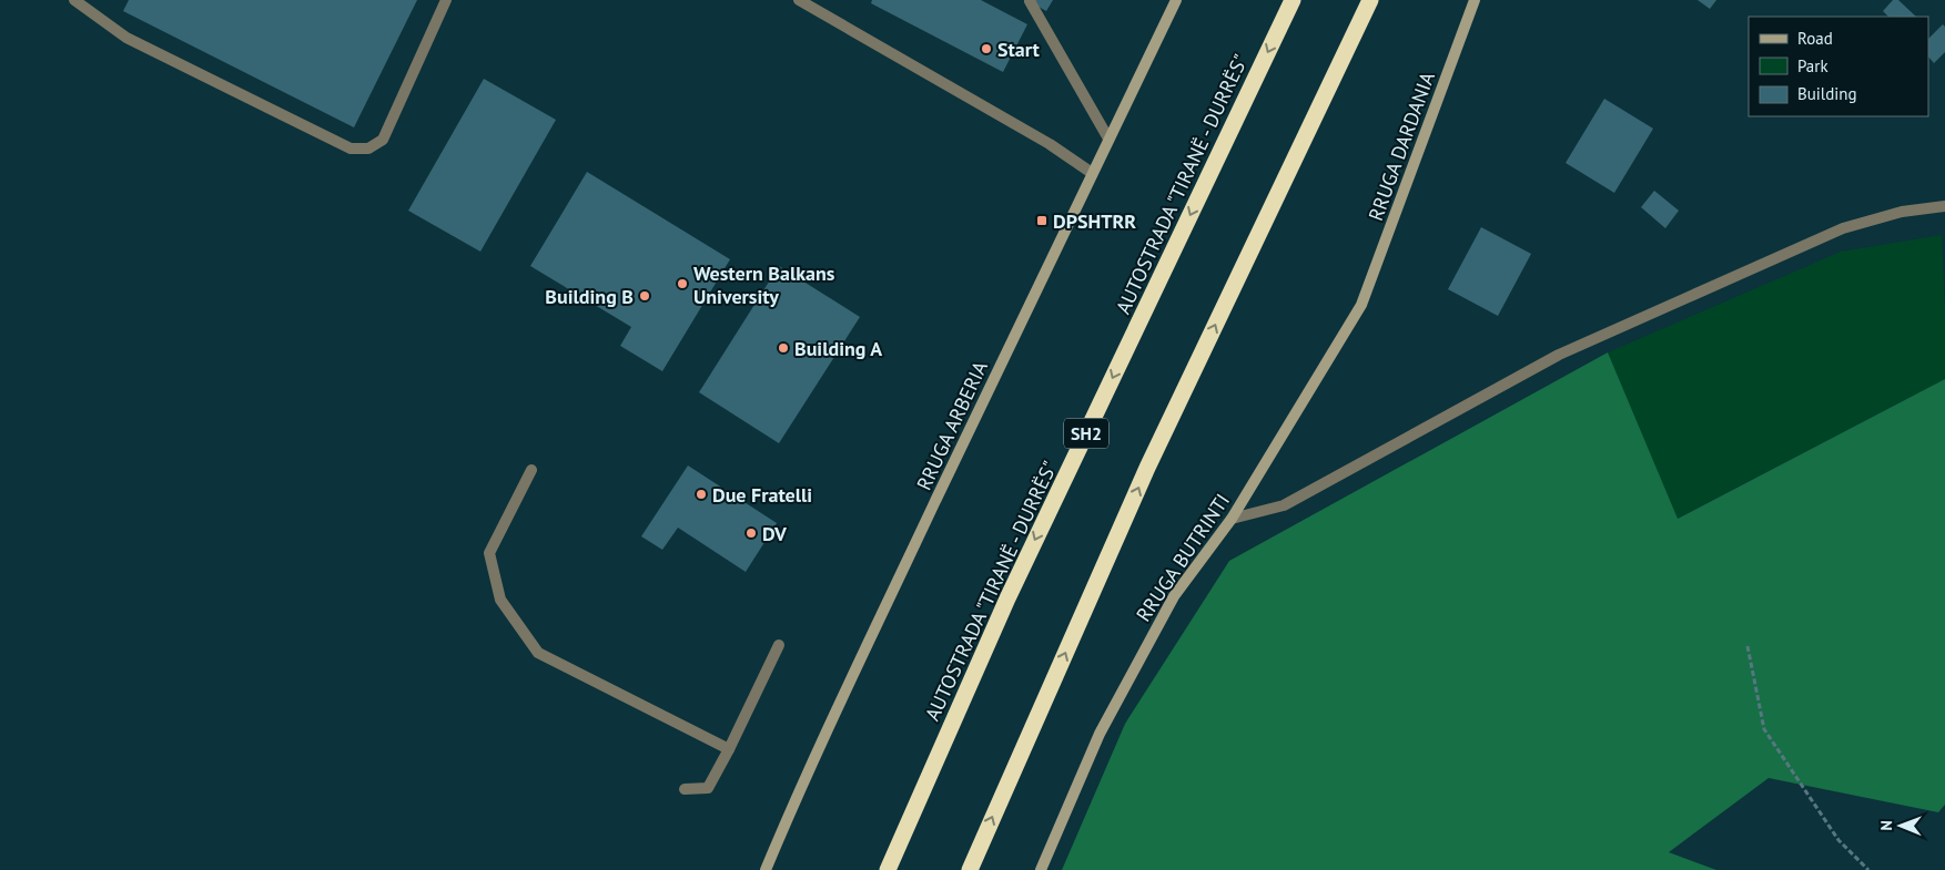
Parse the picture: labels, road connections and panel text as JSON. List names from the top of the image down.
{
  "streets": {
    "highway": ["AUTOSTRADA \"TIRANË - DURRËS\"", "SH2"],
    "main road": ["RRUGA DARDANIA", "RRUGA ARBERIA", "RRUGA BUTRINTI"]
  },
  "crossings": [
    ["RRUGA DARDANIA", "RRUGA BUTRINTI"]
  ],
  "places": {
    "other": [
      "Start",
      "Western Balkans University",
      "Building B",
      "Building A",
      "Due Fratelli",
      "DV"
    ],
    "transit": ["DPSHTRR"]
  },
  "legend": ["Road", "Park", "Building"],
  "north": "left"
}
